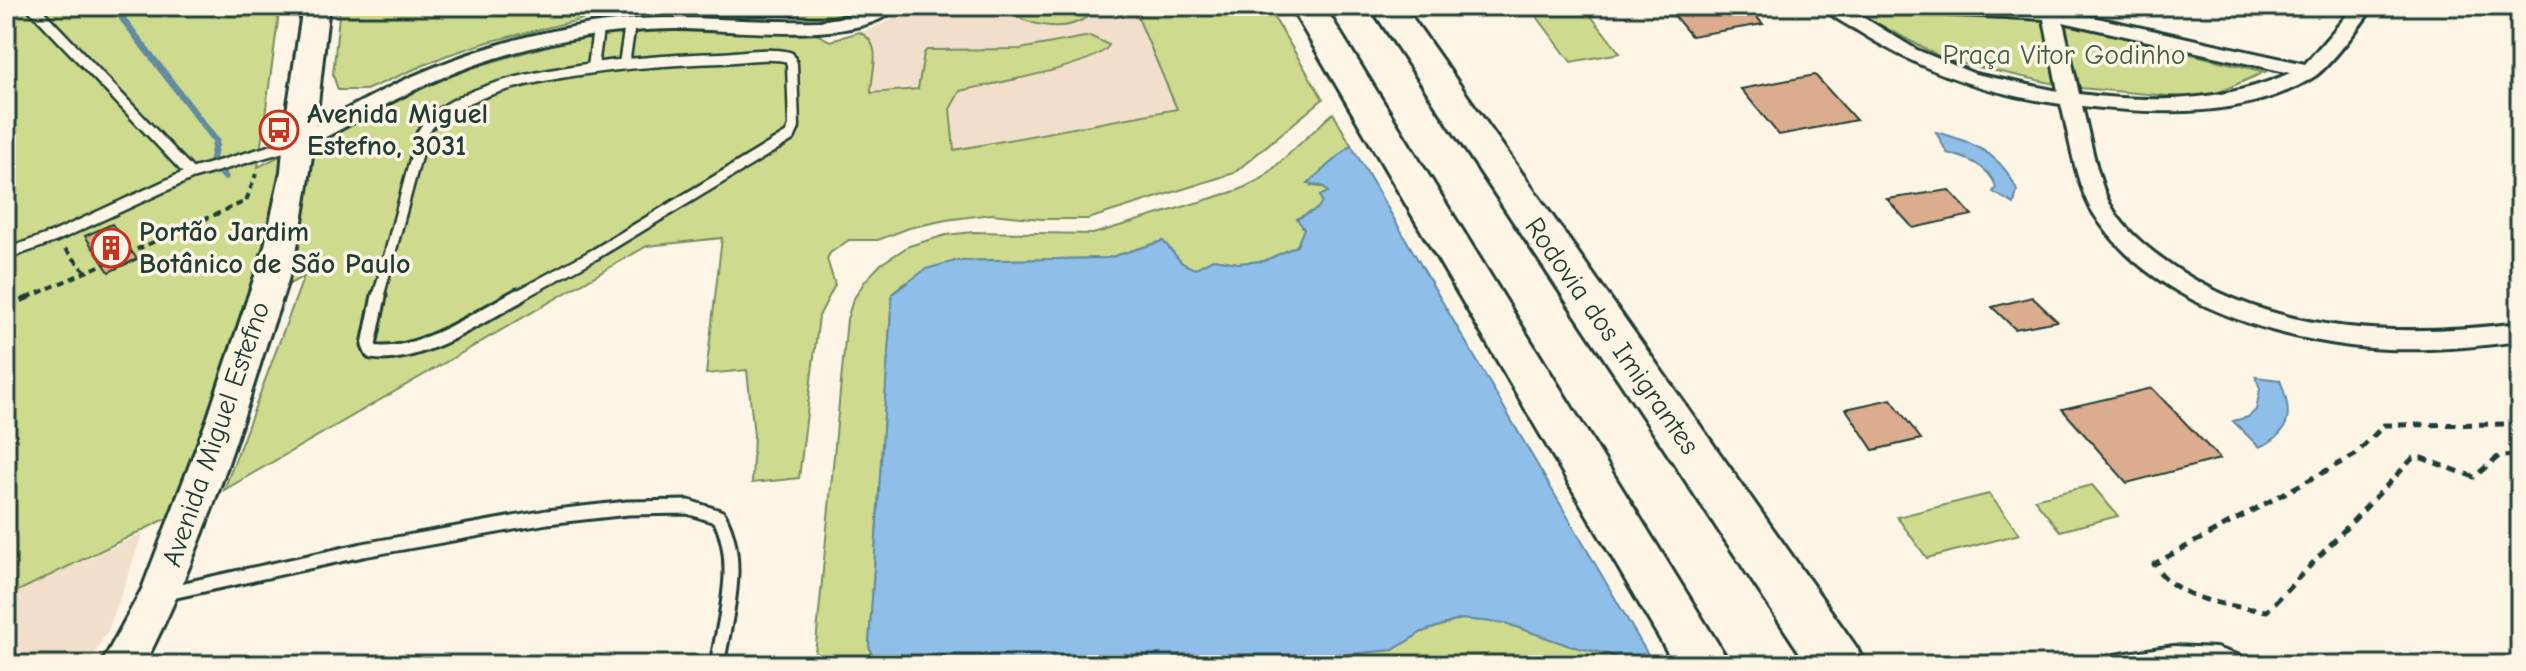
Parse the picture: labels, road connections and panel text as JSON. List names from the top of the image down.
{
  "streets": {
    "highway": ["Rodovia dos Imigrantes"],
    "main road": ["Avenida Miguel Estefno"]
  },
  "parks": ["Praça Vitor Godinho"],
  "places": {
    "bus stop": ["Avenida Miguel Estefno, 3031"],
    "building": ["Portão Jardim Botânico de São Paulo"]
  }
}
